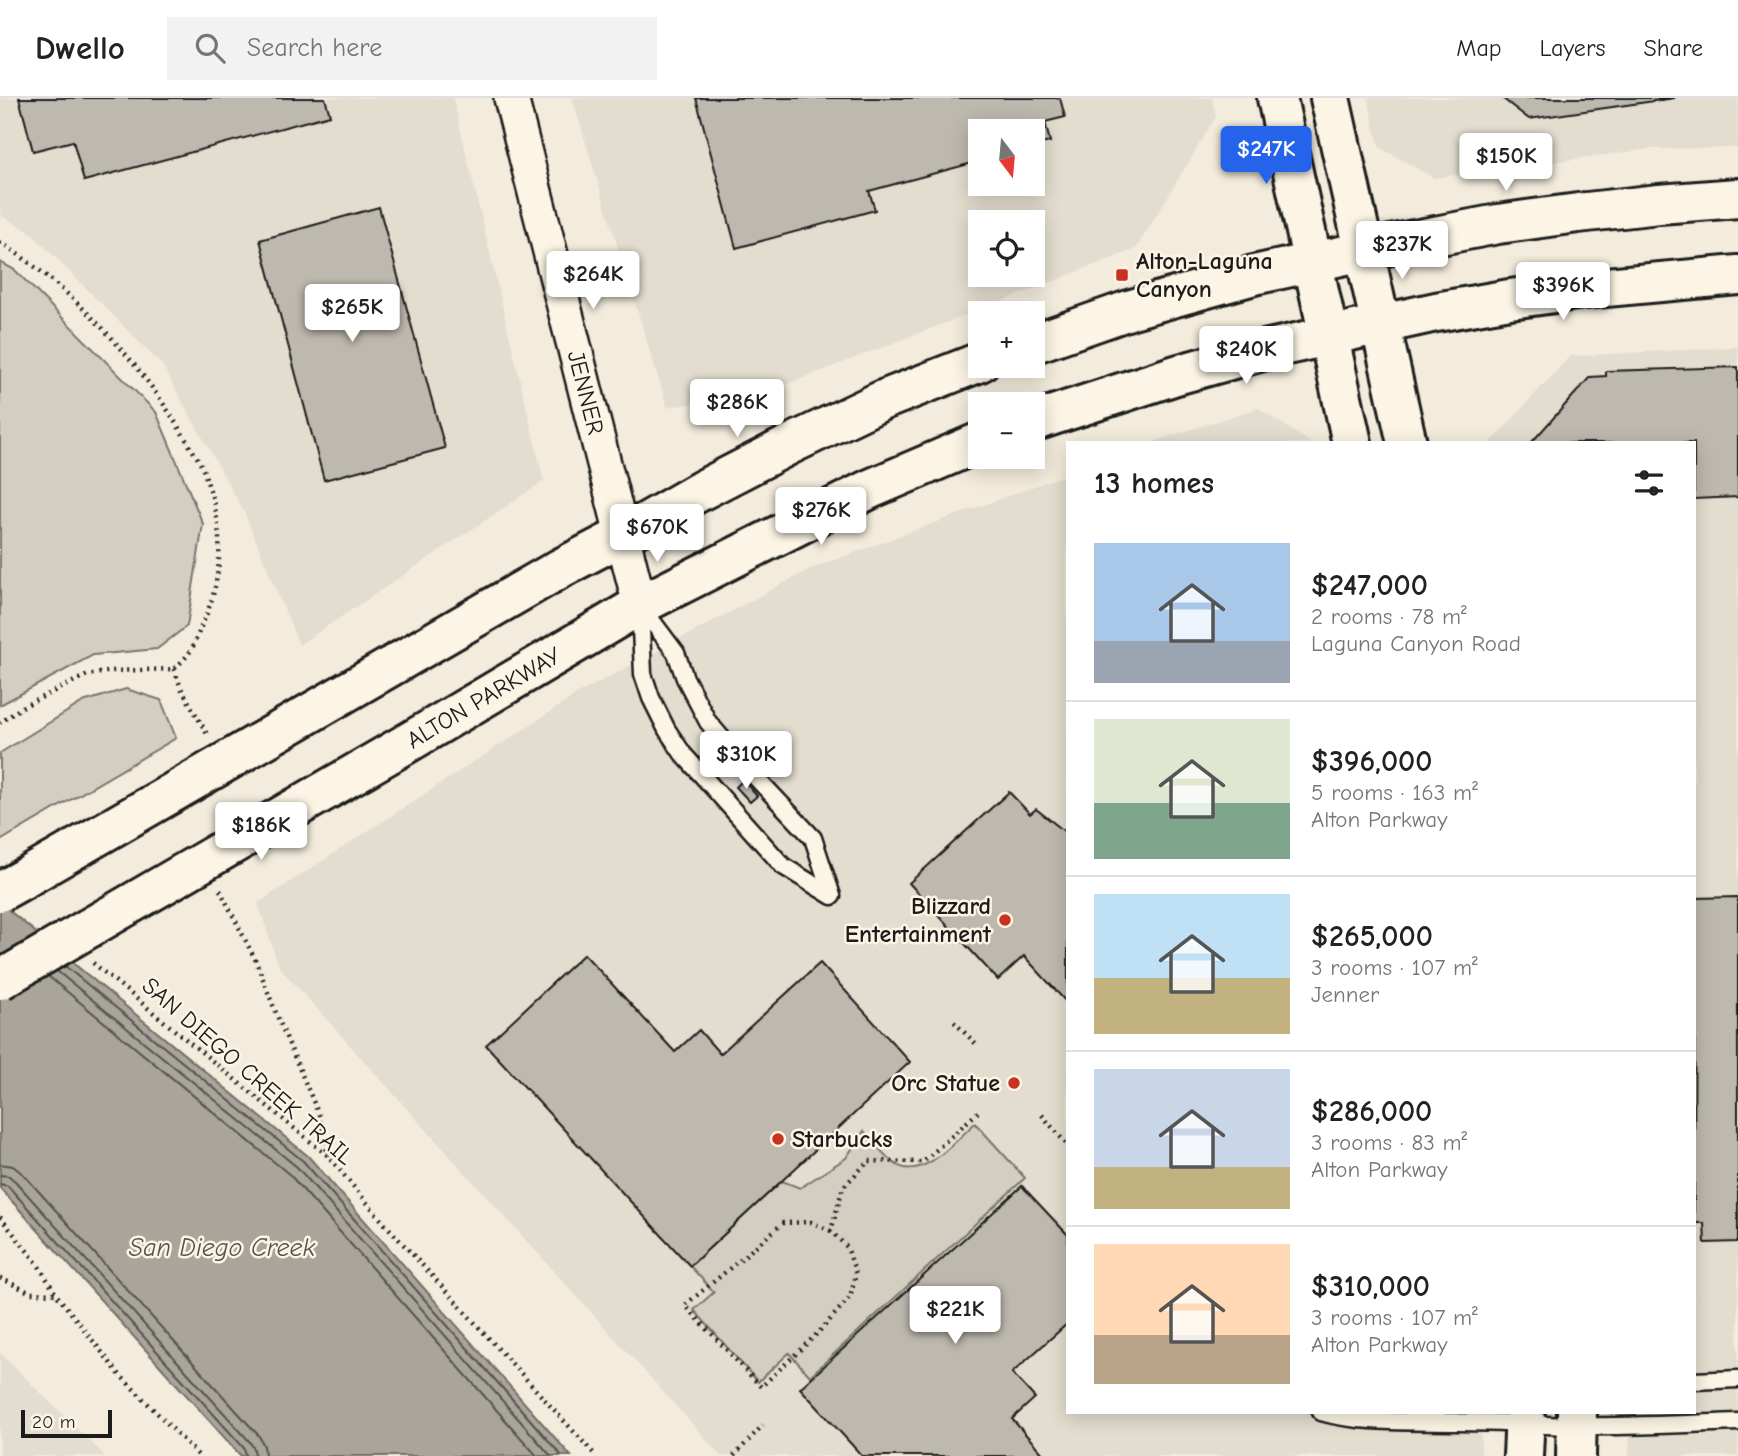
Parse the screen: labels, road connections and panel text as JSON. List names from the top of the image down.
{
  "streets": {
    "main road": ["ALTON PARKWAY"],
    "street": ["JENNER"],
    "path": ["SAN DIEGO CREEK TRAIL"]
  },
  "crossings": [
    ["JENNER", "ALTON PARKWAY"],
    ["ALTON PARKWAY", "SAN DIEGO CREEK TRAIL"]
  ],
  "water": ["San Diego Creek"],
  "places": {
    "transit": ["Alton-Laguna Canyon"],
    "other": ["Blizzard Entertainment", "Orc Statue", "Starbucks"]
  },
  "scale_bar": "20 m",
  "north": "bottom",
  "page": {
    "header": "Dwello",
    "search": "Search here",
    "nav": ["Map", "Layers", "Share"],
    "map_buttons": ["+", "−"],
    "price": [
      "$247K",
      "$150K",
      "$237K",
      "$264K",
      "$396K",
      "$265K",
      "$240K",
      "$286K",
      "$276K",
      "$670K",
      "$310K",
      "$186K",
      "$221K"
    ],
    "heading": "13 homes",
    "list": [
      {
        "name": "$247,000",
        "note": "2 rooms · 78 m² · Laguna Canyon Road"
      },
      {
        "name": "$396,000",
        "note": "5 rooms · 163 m² · Alton Parkway"
      },
      {
        "name": "$265,000",
        "note": "3 rooms · 107 m² · Jenner"
      },
      {
        "name": "$286,000",
        "note": "3 rooms · 83 m² · Alton Parkway"
      },
      {
        "name": "$310,000",
        "note": "3 rooms · 107 m² · Alton Parkway"
      }
    ],
    "scale": "20 m"
  }
}
